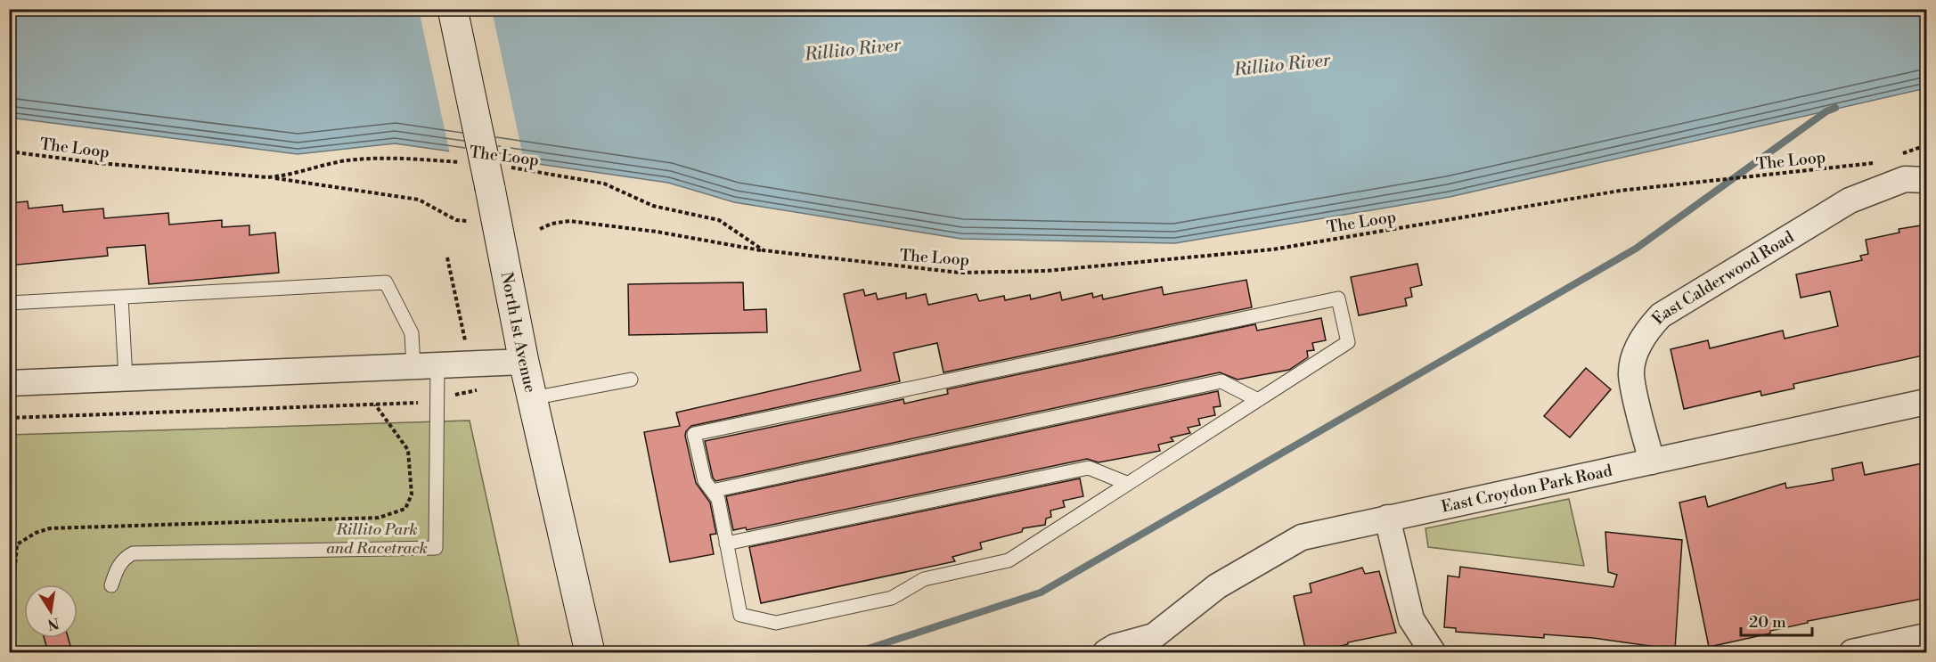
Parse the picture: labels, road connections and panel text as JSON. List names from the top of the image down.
{
  "streets": {
    "main road": ["North 1st Avenue"],
    "street": ["East Calderwood Road", "East Croydon Park Road"],
    "path": ["The Loop"]
  },
  "crossings": [
    ["The Loop", "North 1st Avenue"],
    ["East Calderwood Road", "East Croydon Park Road"]
  ],
  "water": ["Rillito River"],
  "parks": ["Rillito Park and Racetrack"],
  "scale_bar": "20 m",
  "north": "bottom"
}
